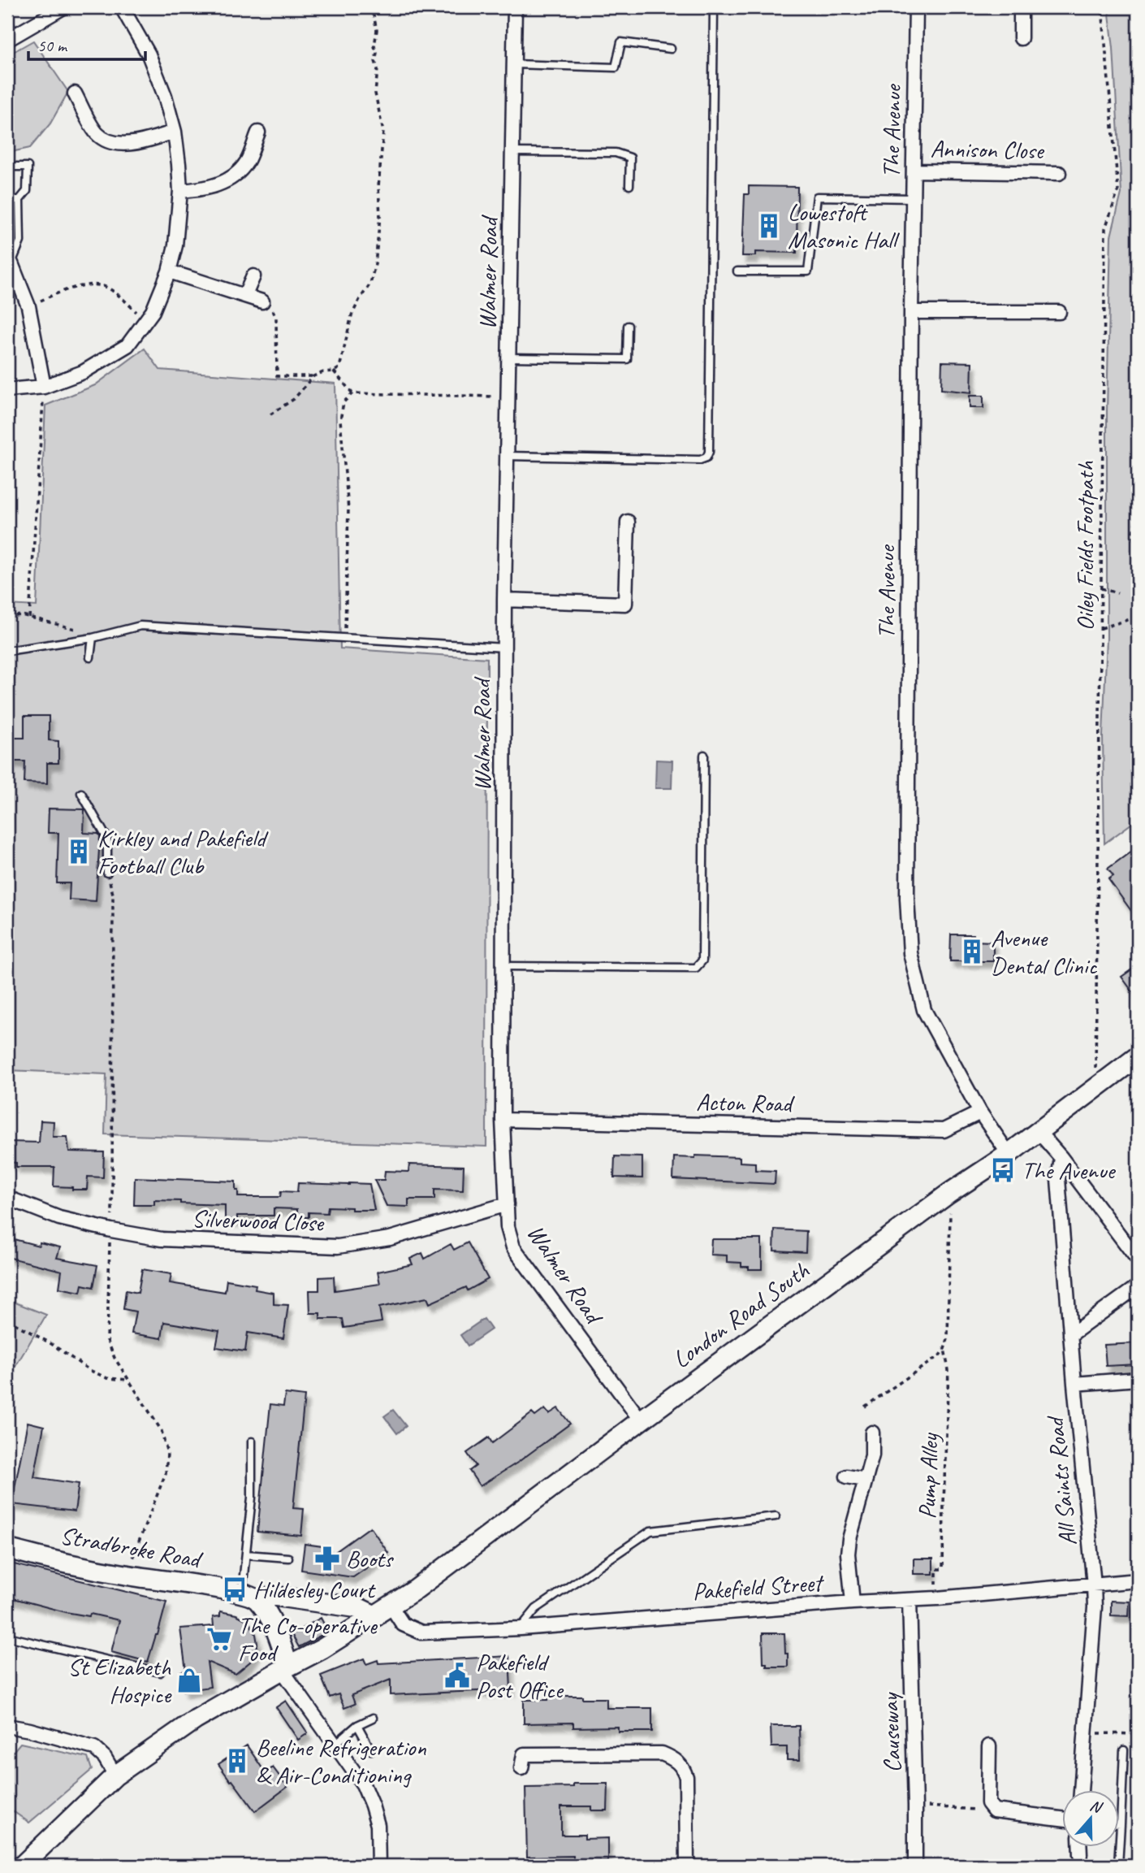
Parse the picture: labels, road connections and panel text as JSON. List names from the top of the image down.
{
  "streets": {
    "main road": ["London Road South", "Stradbroke Road"],
    "street": [
      "The Avenue",
      "Annison Close",
      "Walmer Road",
      "Acton Road",
      "Silverwood Close",
      "All Saints Road",
      "Pakefield Street",
      "Causeway"
    ],
    "path": ["Oiley Fields Footpath", "Pump Alley"]
  },
  "crossings": [
    ["The Avenue", "Annison Close"],
    ["The Avenue", "Acton Road"],
    ["The Avenue", "London Road South"],
    ["Walmer Road", "Acton Road"],
    ["Walmer Road", "Silverwood Close"],
    ["Walmer Road", "London Road South"],
    ["Oiley Fields Footpath", "London Road South"],
    ["London Road South", "Stradbroke Road"],
    ["London Road South", "Pakefield Street"],
    ["Pump Alley", "Pakefield Street"],
    ["All Saints Road", "Pakefield Street"],
    ["Stradbroke Road", "Pakefield Street"],
    ["Pakefield Street", "Causeway"]
  ],
  "places": {
    "building": [
      "Lowestoft Masonic Hall",
      "Kirkley and Pakefield Football Club",
      "Avenue Dental Clinic",
      "Beeline Refrigeration & Air-Conditioning"
    ],
    "bus stop": ["The Avenue", "Hildesley Court"],
    "pharmacy": ["Boots"],
    "supermarket": ["The Co-operative Food"],
    "public building": ["Pakefield Post Office"],
    "shop": ["St Elizabeth Hospice"]
  },
  "scale_bar": "50 m",
  "north": "top"
}
